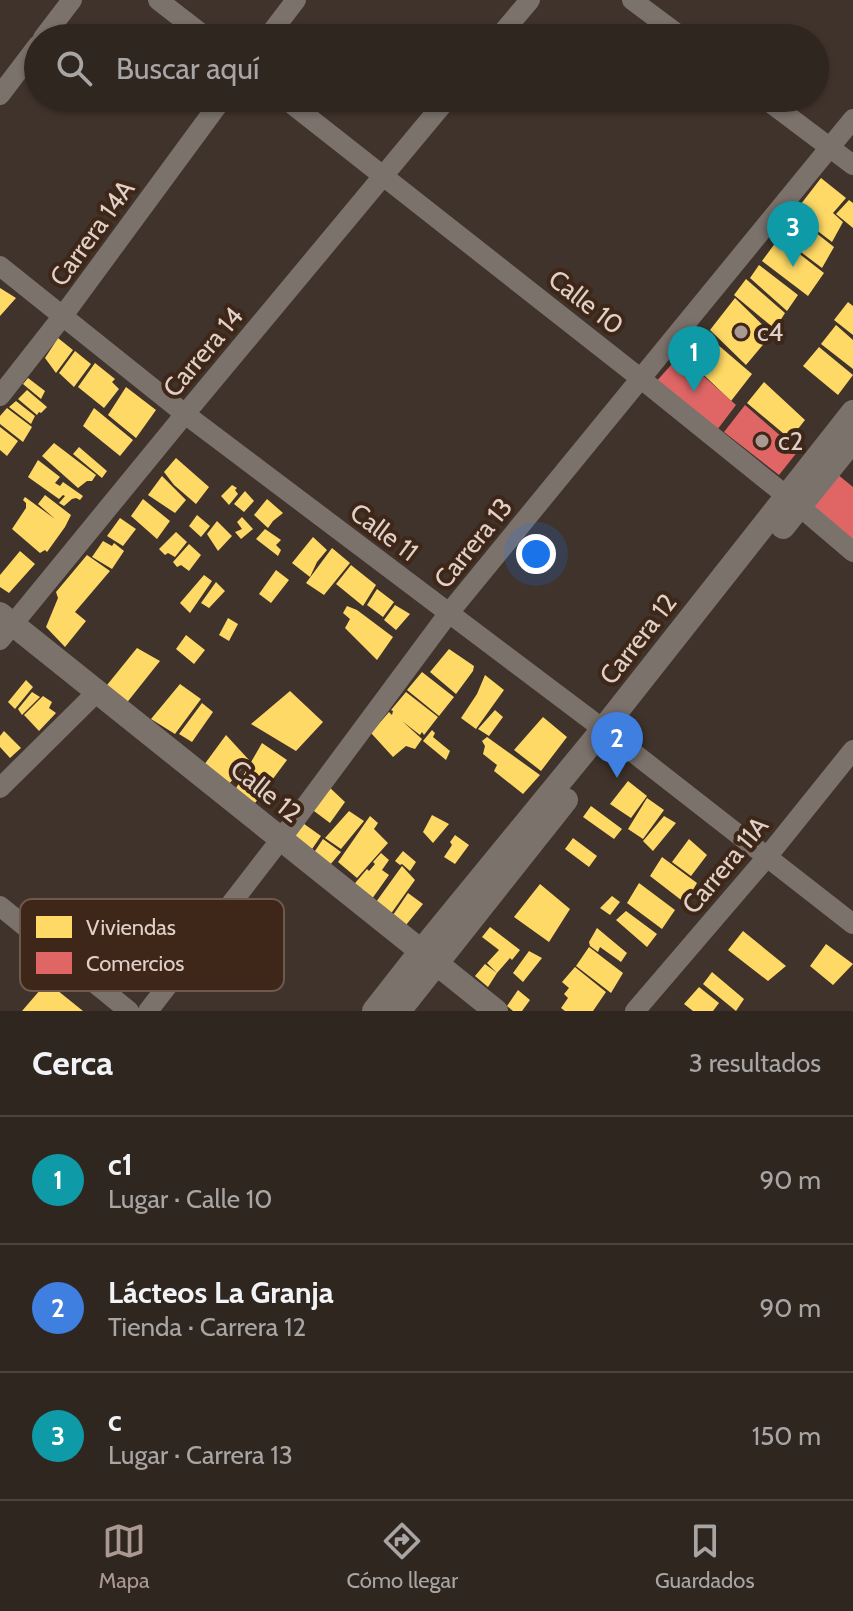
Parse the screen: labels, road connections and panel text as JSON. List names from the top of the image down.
{
  "streets": {
    "street": [
      "Carrera 14A",
      "Calle 10",
      "Carrera 14",
      "Calle 11",
      "Carrera 13",
      "Carrera 12",
      "Calle 12",
      "Carrera 11A"
    ]
  },
  "crossings": [
    ["Carrera 14A", "Calle 11"],
    ["Calle 10", "Carrera 14"],
    ["Calle 10", "Carrera 13"],
    ["Calle 10", "Carrera 12"],
    ["Carrera 14", "Calle 11"],
    ["Carrera 14", "Calle 12"],
    ["Calle 11", "Carrera 13"],
    ["Calle 11", "Carrera 12"],
    ["Calle 11", "Carrera 11A"],
    ["Carrera 13", "Calle 12"],
    ["Carrera 12", "Calle 12"]
  ],
  "places": ["c4", "c2"],
  "legend": ["Viviendas", "Comercios"],
  "page": {
    "search": "Buscar aquí",
    "pins": ["3", "1", "2"],
    "heading": ["Cerca", "3 resultados"],
    "list": [
      {
        "mark": "1",
        "name": "c1",
        "note": "Lugar · Calle 10",
        "value": "90 m"
      },
      {
        "mark": "2",
        "name": "Lácteos La Granja",
        "note": "Tienda · Carrera 12",
        "value": "90 m"
      },
      {
        "mark": "3",
        "name": "c",
        "note": "Lugar · Carrera 13",
        "value": "150 m"
      }
    ],
    "nav": ["Mapa", "Cómo llegar", "Guardados"]
  }
}
